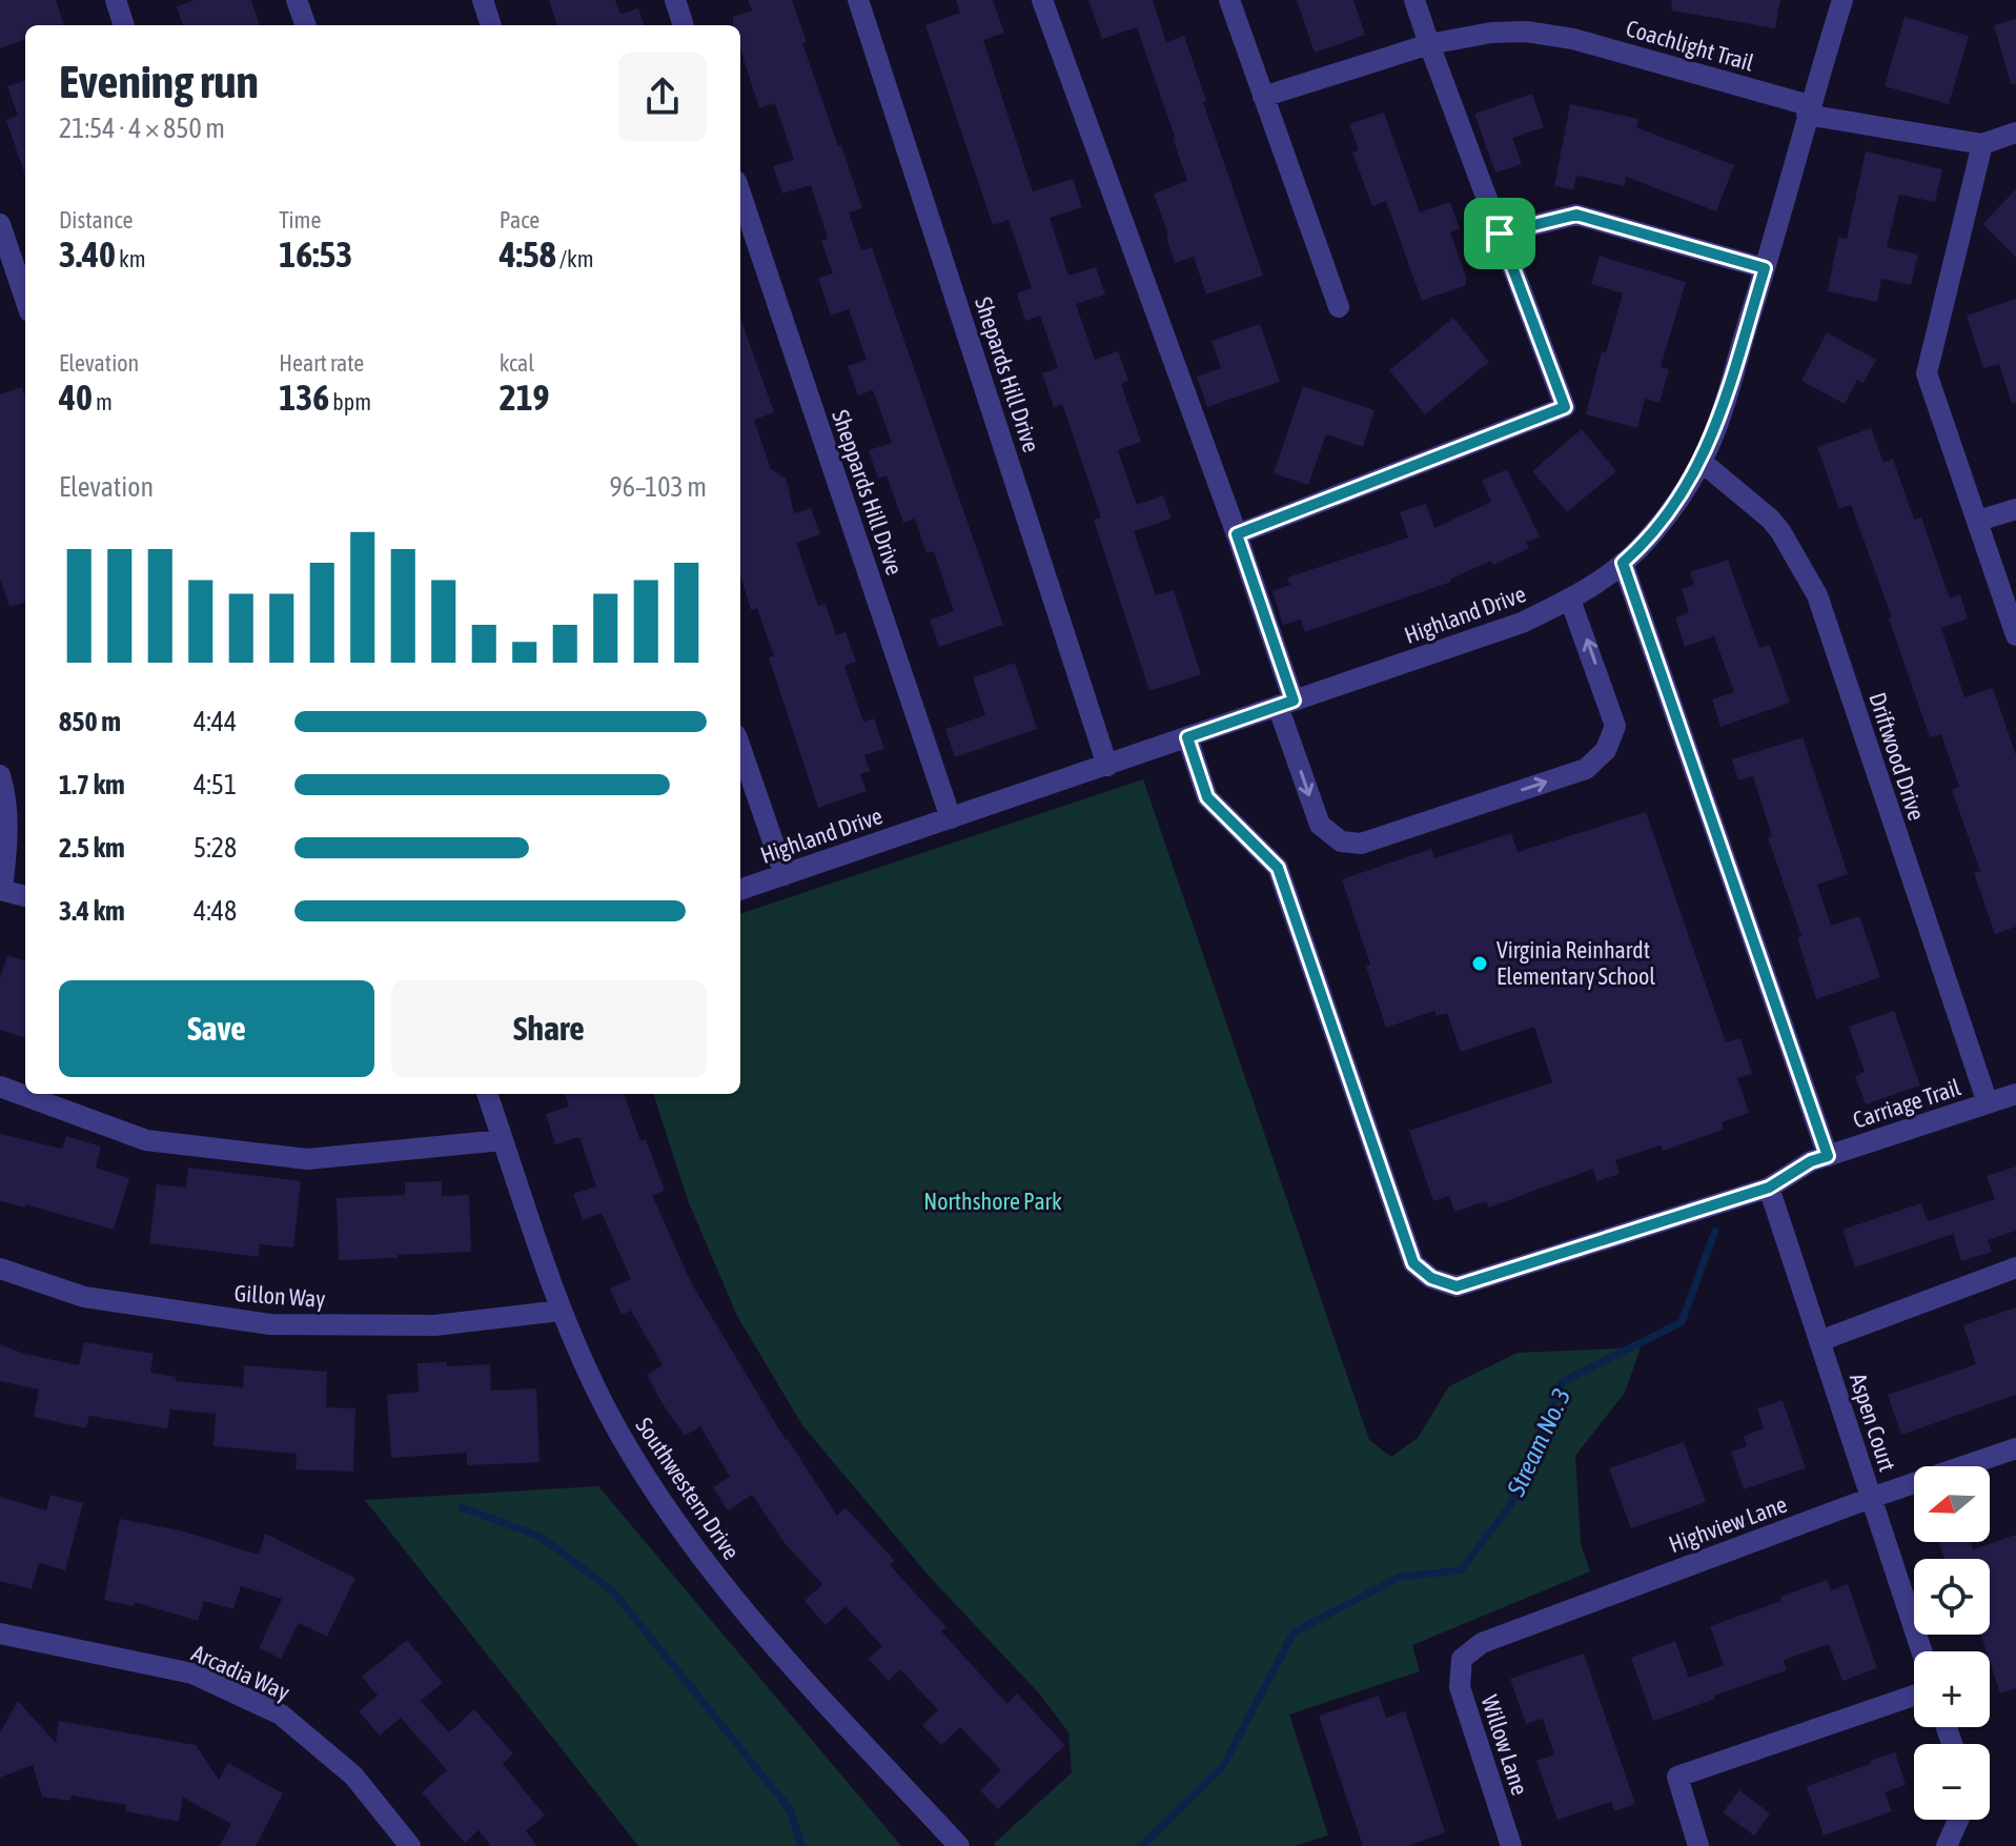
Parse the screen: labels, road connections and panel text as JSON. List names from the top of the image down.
{
  "streets": {
    "street": [
      "Coachlight Trail",
      "Shepards Hill Drive",
      "Sheppards Hill Drive",
      "Highland Drive",
      "Driftwood Drive",
      "Carriage Trail",
      "Gillon Way",
      "Aspen Court",
      "Southwestern Drive",
      "Highview Lane",
      "Arcadia Way",
      "Willow Lane"
    ]
  },
  "crossings": [
    ["Coachlight Trail", "Highland Drive"],
    ["Shepards Hill Drive", "Highland Drive"],
    ["Sheppards Hill Drive", "Highland Drive"],
    ["Highland Drive", "Driftwood Drive"],
    ["Highland Drive", "Carriage Trail"],
    ["Driftwood Drive", "Carriage Trail"],
    ["Carriage Trail", "Aspen Court"],
    ["Gillon Way", "Southwestern Drive"],
    ["Aspen Court", "Highview Lane"],
    ["Highview Lane", "Willow Lane"]
  ],
  "water": ["Stream No. 3"],
  "parks": ["Northshore Park"],
  "places": ["Virginia Reinhardt Elementary School"],
  "north": "left",
  "page": {
    "heading": ["Evening run", "21:54 · 4 × 850 m"],
    "stats": [
      ["Distance", "3.40 km"],
      ["Time", "16:53"],
      ["Pace", "4:58 /km"],
      ["Elevation", "40 m"],
      ["Heart rate", "136 bpm"],
      ["kcal", "219"]
    ],
    "chart": ["Elevation", "96–103 m"],
    "list": [
      {
        "name": "850 m",
        "note": "4:44"
      },
      {
        "name": "1.7 km",
        "note": "4:51"
      },
      {
        "name": "2.5 km",
        "note": "5:28"
      },
      {
        "name": "3.4 km",
        "note": "4:48"
      }
    ],
    "buttons": ["Save", "Share"],
    "map_buttons": ["+", "−"]
  }
}
